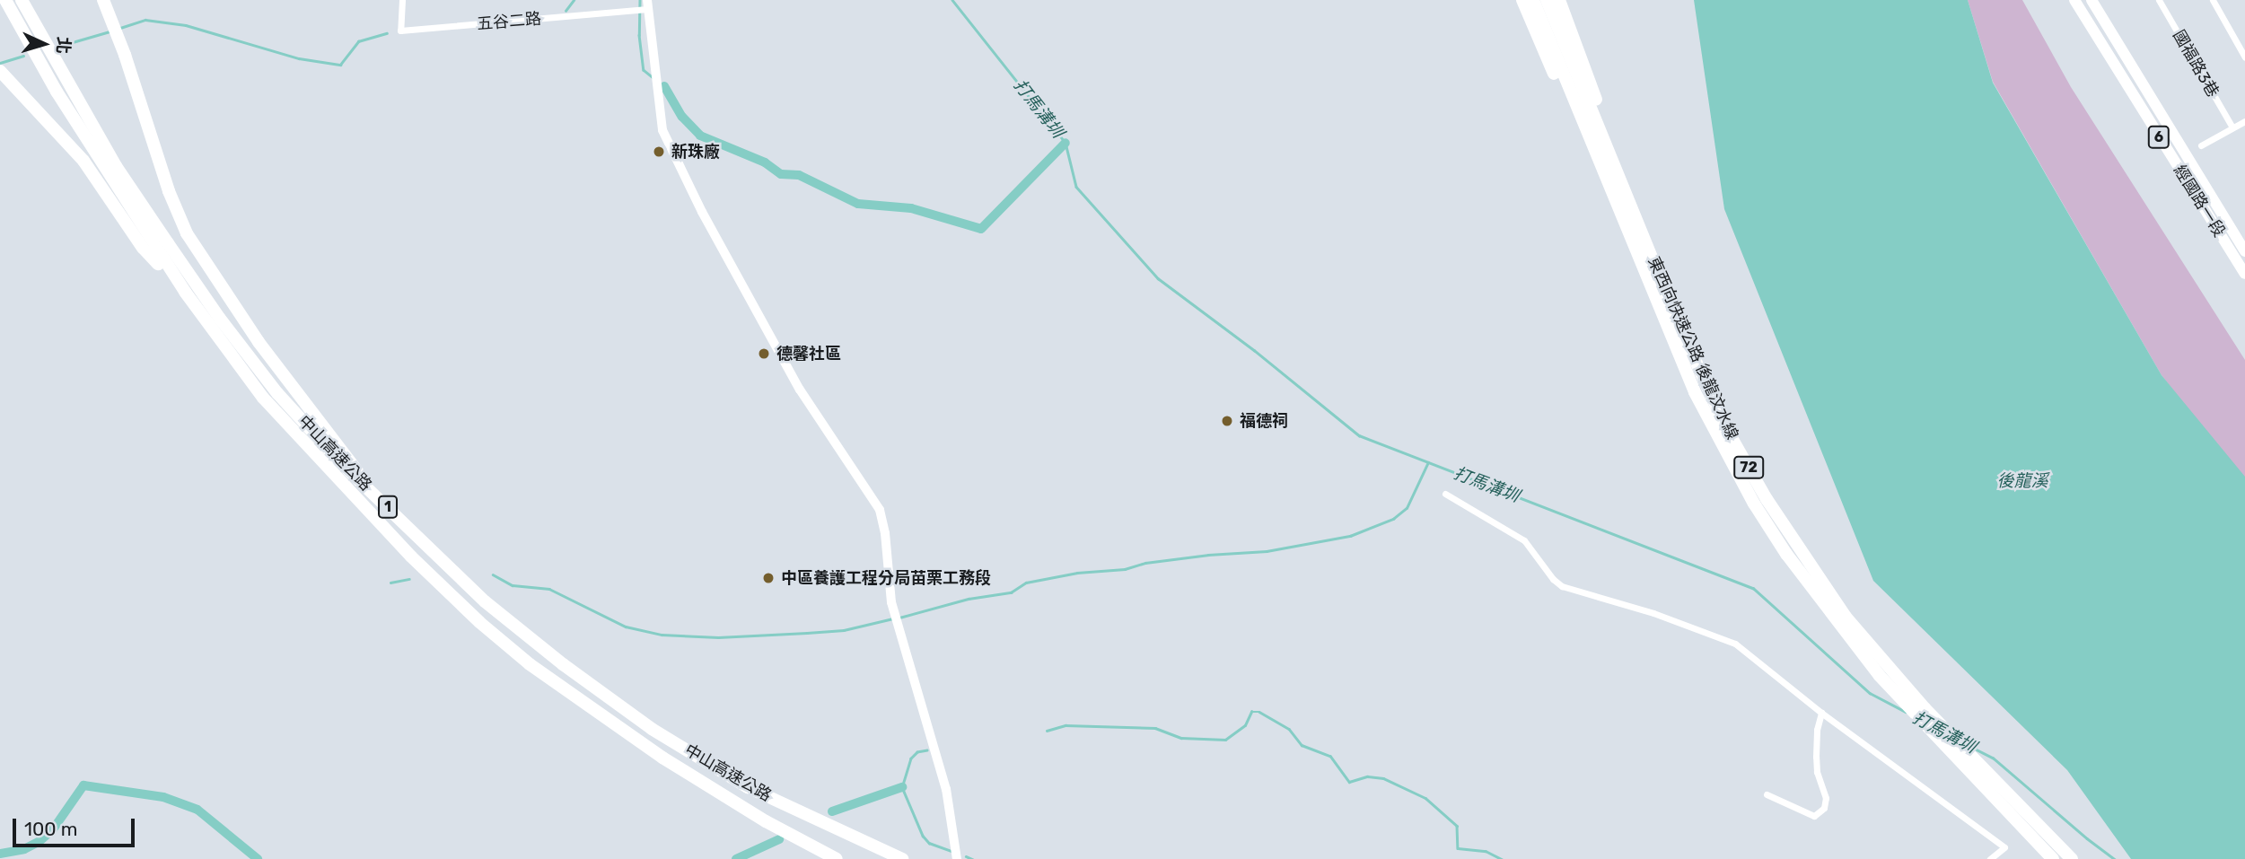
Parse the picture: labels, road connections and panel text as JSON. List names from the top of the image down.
{
  "streets": {
    "highway": [
      "東西向快速公路 後龍汶水線",
      "中山高速公路",
      "72",
      "1"
    ],
    "main road": ["6", "經國路一段"],
    "street": ["五谷二路", "國福路3巷"]
  },
  "water": ["打馬溝圳", "後龍溪"],
  "places": [
    "新珠廠",
    "德馨社區",
    "福德祠",
    "中區養護工程分局苗栗工務段"
  ],
  "scale_bar": "100 m",
  "north": "right"
}
